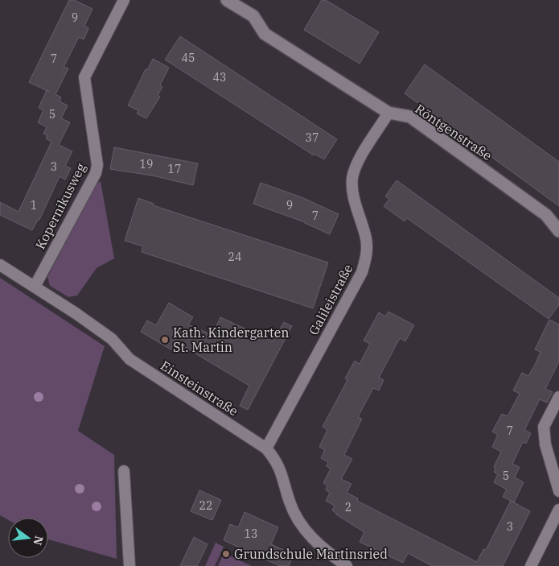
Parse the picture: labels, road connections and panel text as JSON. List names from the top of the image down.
{
  "streets": {
    "street": [
      "Röntgenstraße",
      "Kopernikusweg",
      "Galileistraße",
      "Einsteinstraße"
    ]
  },
  "crossings": [
    ["Röntgenstraße", "Galileistraße"],
    ["Kopernikusweg", "Einsteinstraße"],
    ["Galileistraße", "Einsteinstraße"]
  ],
  "places": ["Kath. Kindergarten St. Martin", "Grundschule Martinsried"],
  "house_numbers": [
    "9",
    "45",
    "7",
    "43",
    "5",
    "37",
    "19",
    "3",
    "17",
    "1",
    "9",
    "7",
    "24",
    "7",
    "5",
    "22",
    "2",
    "3",
    "13"
  ],
  "north": "right"
}
